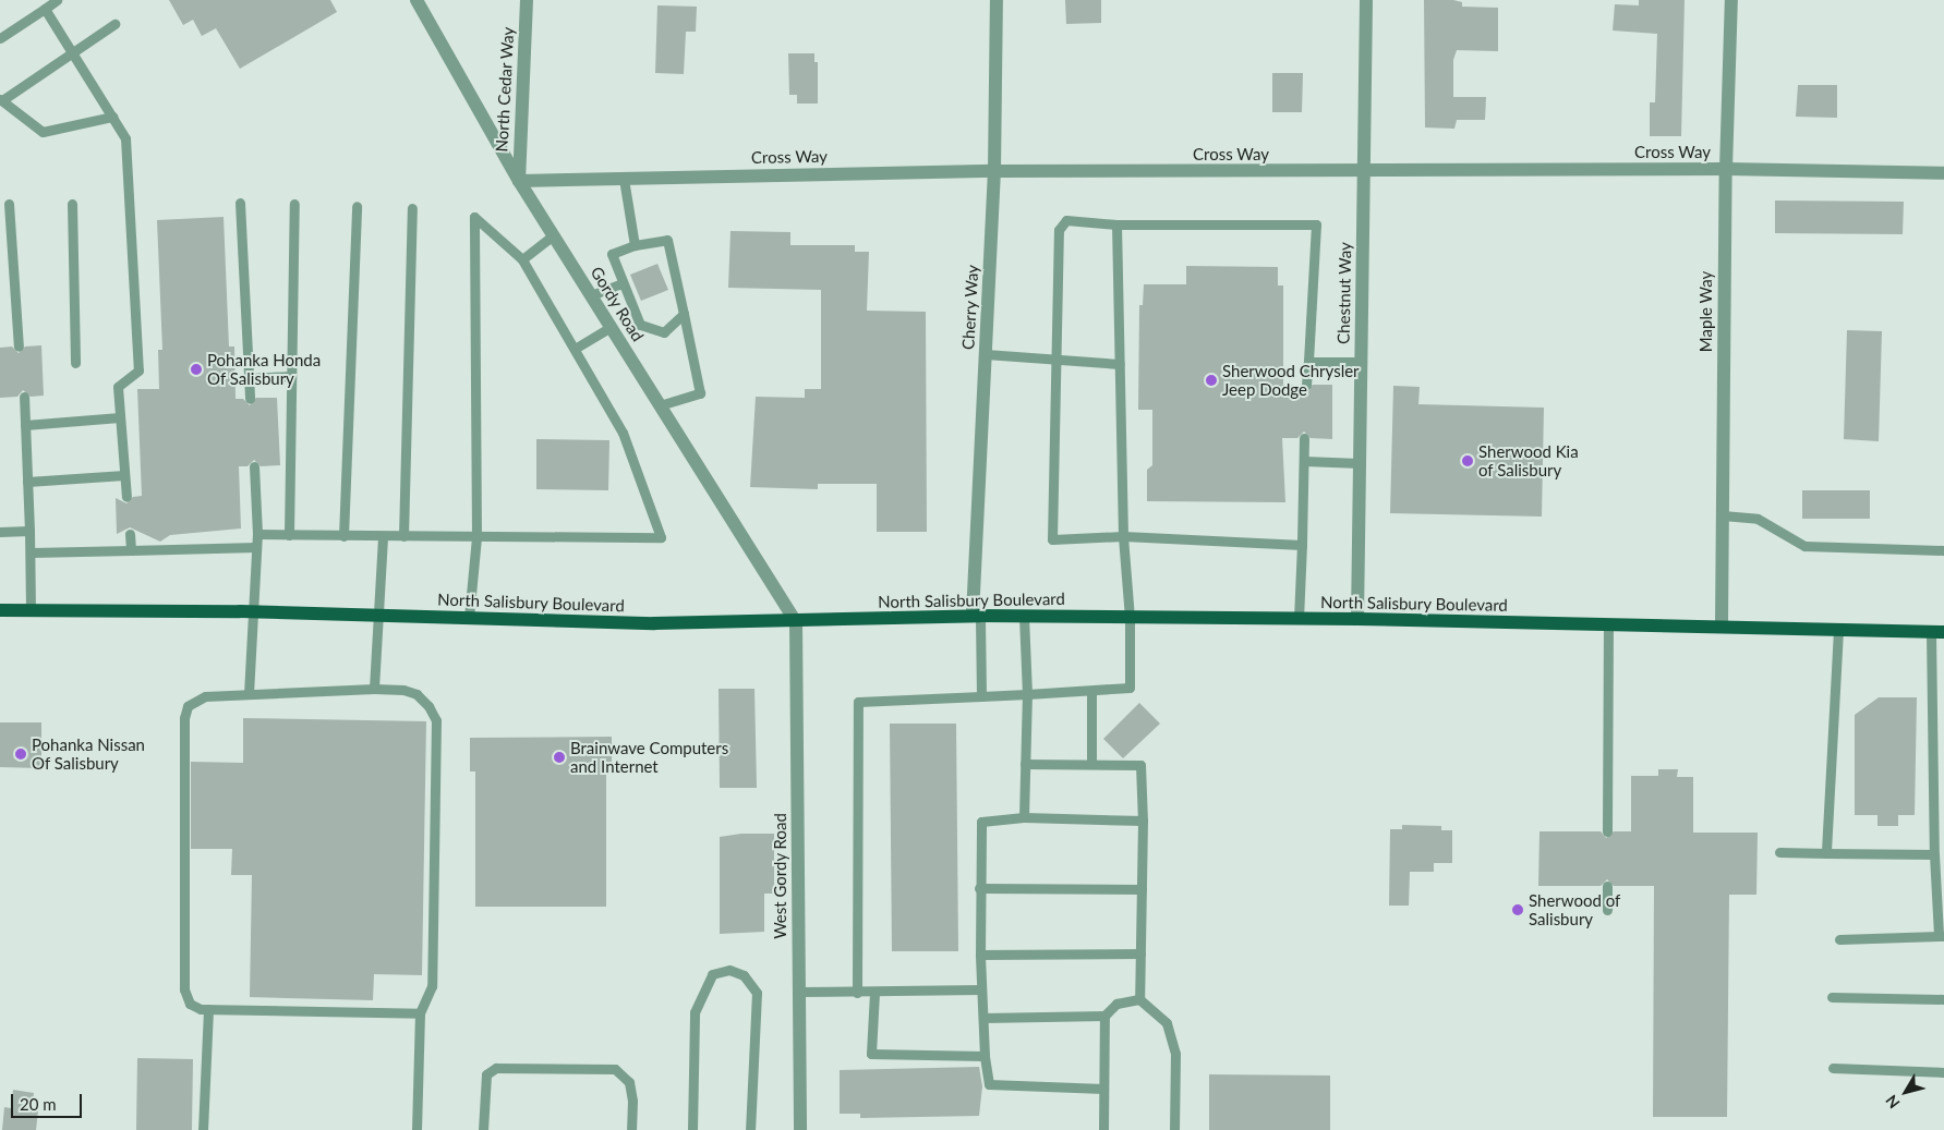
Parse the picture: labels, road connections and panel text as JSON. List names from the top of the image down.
{
  "streets": {
    "main road": ["North Salisbury Boulevard"],
    "street": [
      "North Cedar Way",
      "Cross Way",
      "Chestnut Way",
      "Gordy Road",
      "Cherry Way",
      "Maple Way",
      "West Gordy Road"
    ]
  },
  "crossings": [
    ["North Cedar Way", "Cross Way"],
    ["North Cedar Way", "Gordy Road"],
    ["Cross Way", "Chestnut Way"],
    ["Cross Way", "Gordy Road"],
    ["Cross Way", "Cherry Way"],
    ["Cross Way", "Maple Way"],
    ["Chestnut Way", "North Salisbury Boulevard"],
    ["Gordy Road", "North Salisbury Boulevard"],
    ["Gordy Road", "West Gordy Road"],
    ["Cherry Way", "North Salisbury Boulevard"],
    ["Maple Way", "North Salisbury Boulevard"],
    ["North Salisbury Boulevard", "West Gordy Road"]
  ],
  "places": [
    "Pohanka Honda Of Salisbury",
    "Sherwood Chrysler Jeep Dodge",
    "Sherwood Kia of Salisbury",
    "Pohanka Nissan Of Salisbury",
    "Brainwave Computers and Internet",
    "Sherwood of Salisbury"
  ],
  "scale_bar": "20 m",
  "north": "bottom left"
}
